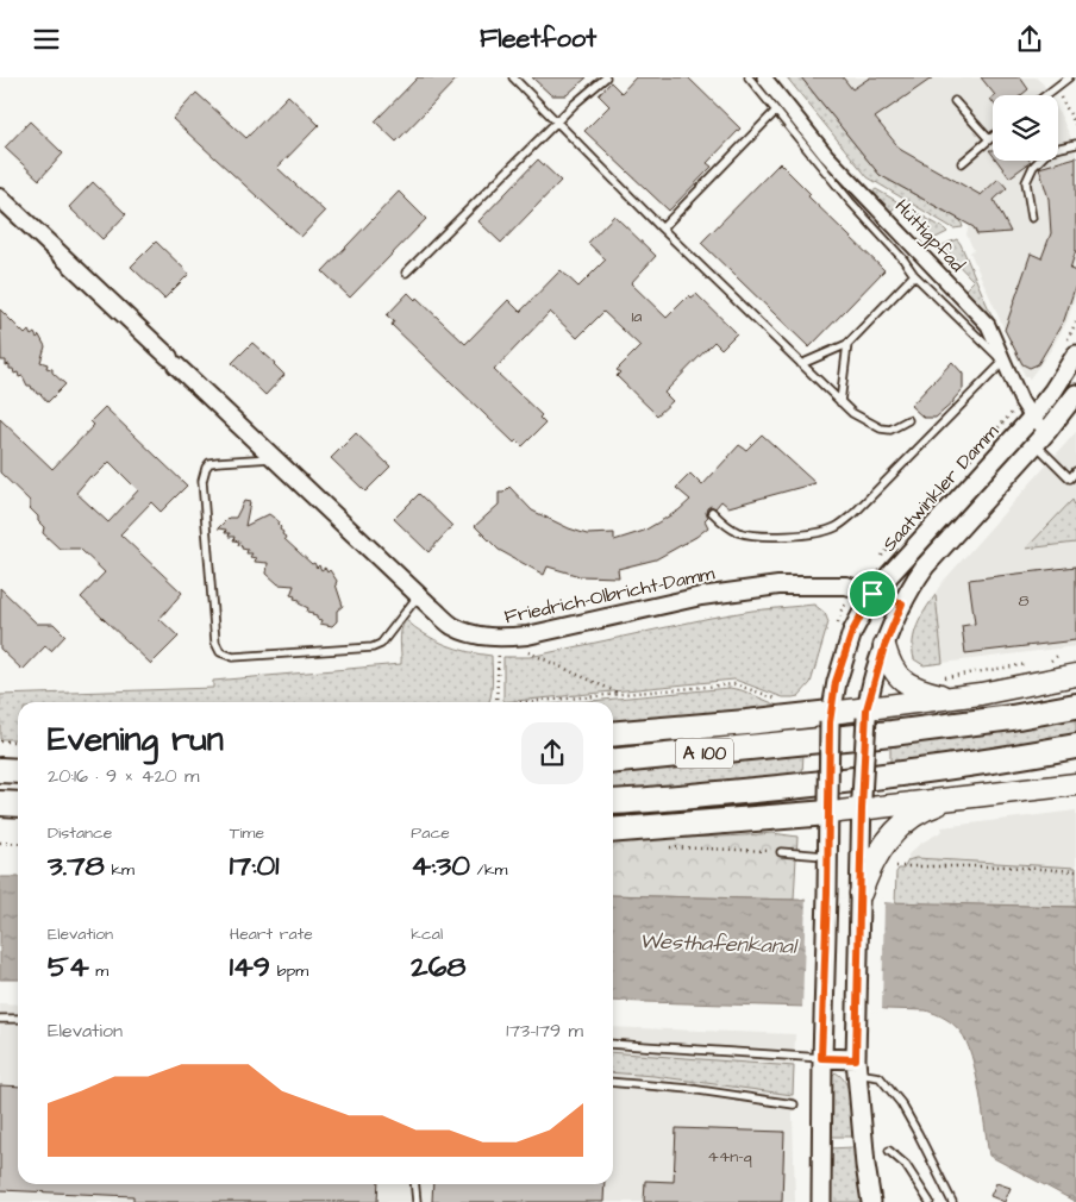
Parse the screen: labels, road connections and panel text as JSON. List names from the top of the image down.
{
  "streets": {
    "highway": ["A 100"],
    "main road": ["Saatwinkler Damm"],
    "street": ["Hüttigpfad", "Friedrich-Olbricht-Damm"]
  },
  "crossings": [
    ["Hüttigpfad", "Saatwinkler Damm"],
    ["Saatwinkler Damm", "Friedrich-Olbricht-Damm"]
  ],
  "water": ["Westhafenkanal"],
  "house_numbers": ["1a", "8", "44n-q"],
  "page": {
    "header": "Fleetfoot",
    "heading": ["Evening run", "20:16 · 9 × 420 m"],
    "stats": [
      ["Distance", "3.78 km"],
      ["Time", "17:01"],
      ["Pace", "4:30 /km"],
      ["Elevation", "54 m"],
      ["Heart rate", "149 bpm"],
      ["kcal", "268"]
    ],
    "chart": ["Elevation", "173–179 m"]
  }
}
